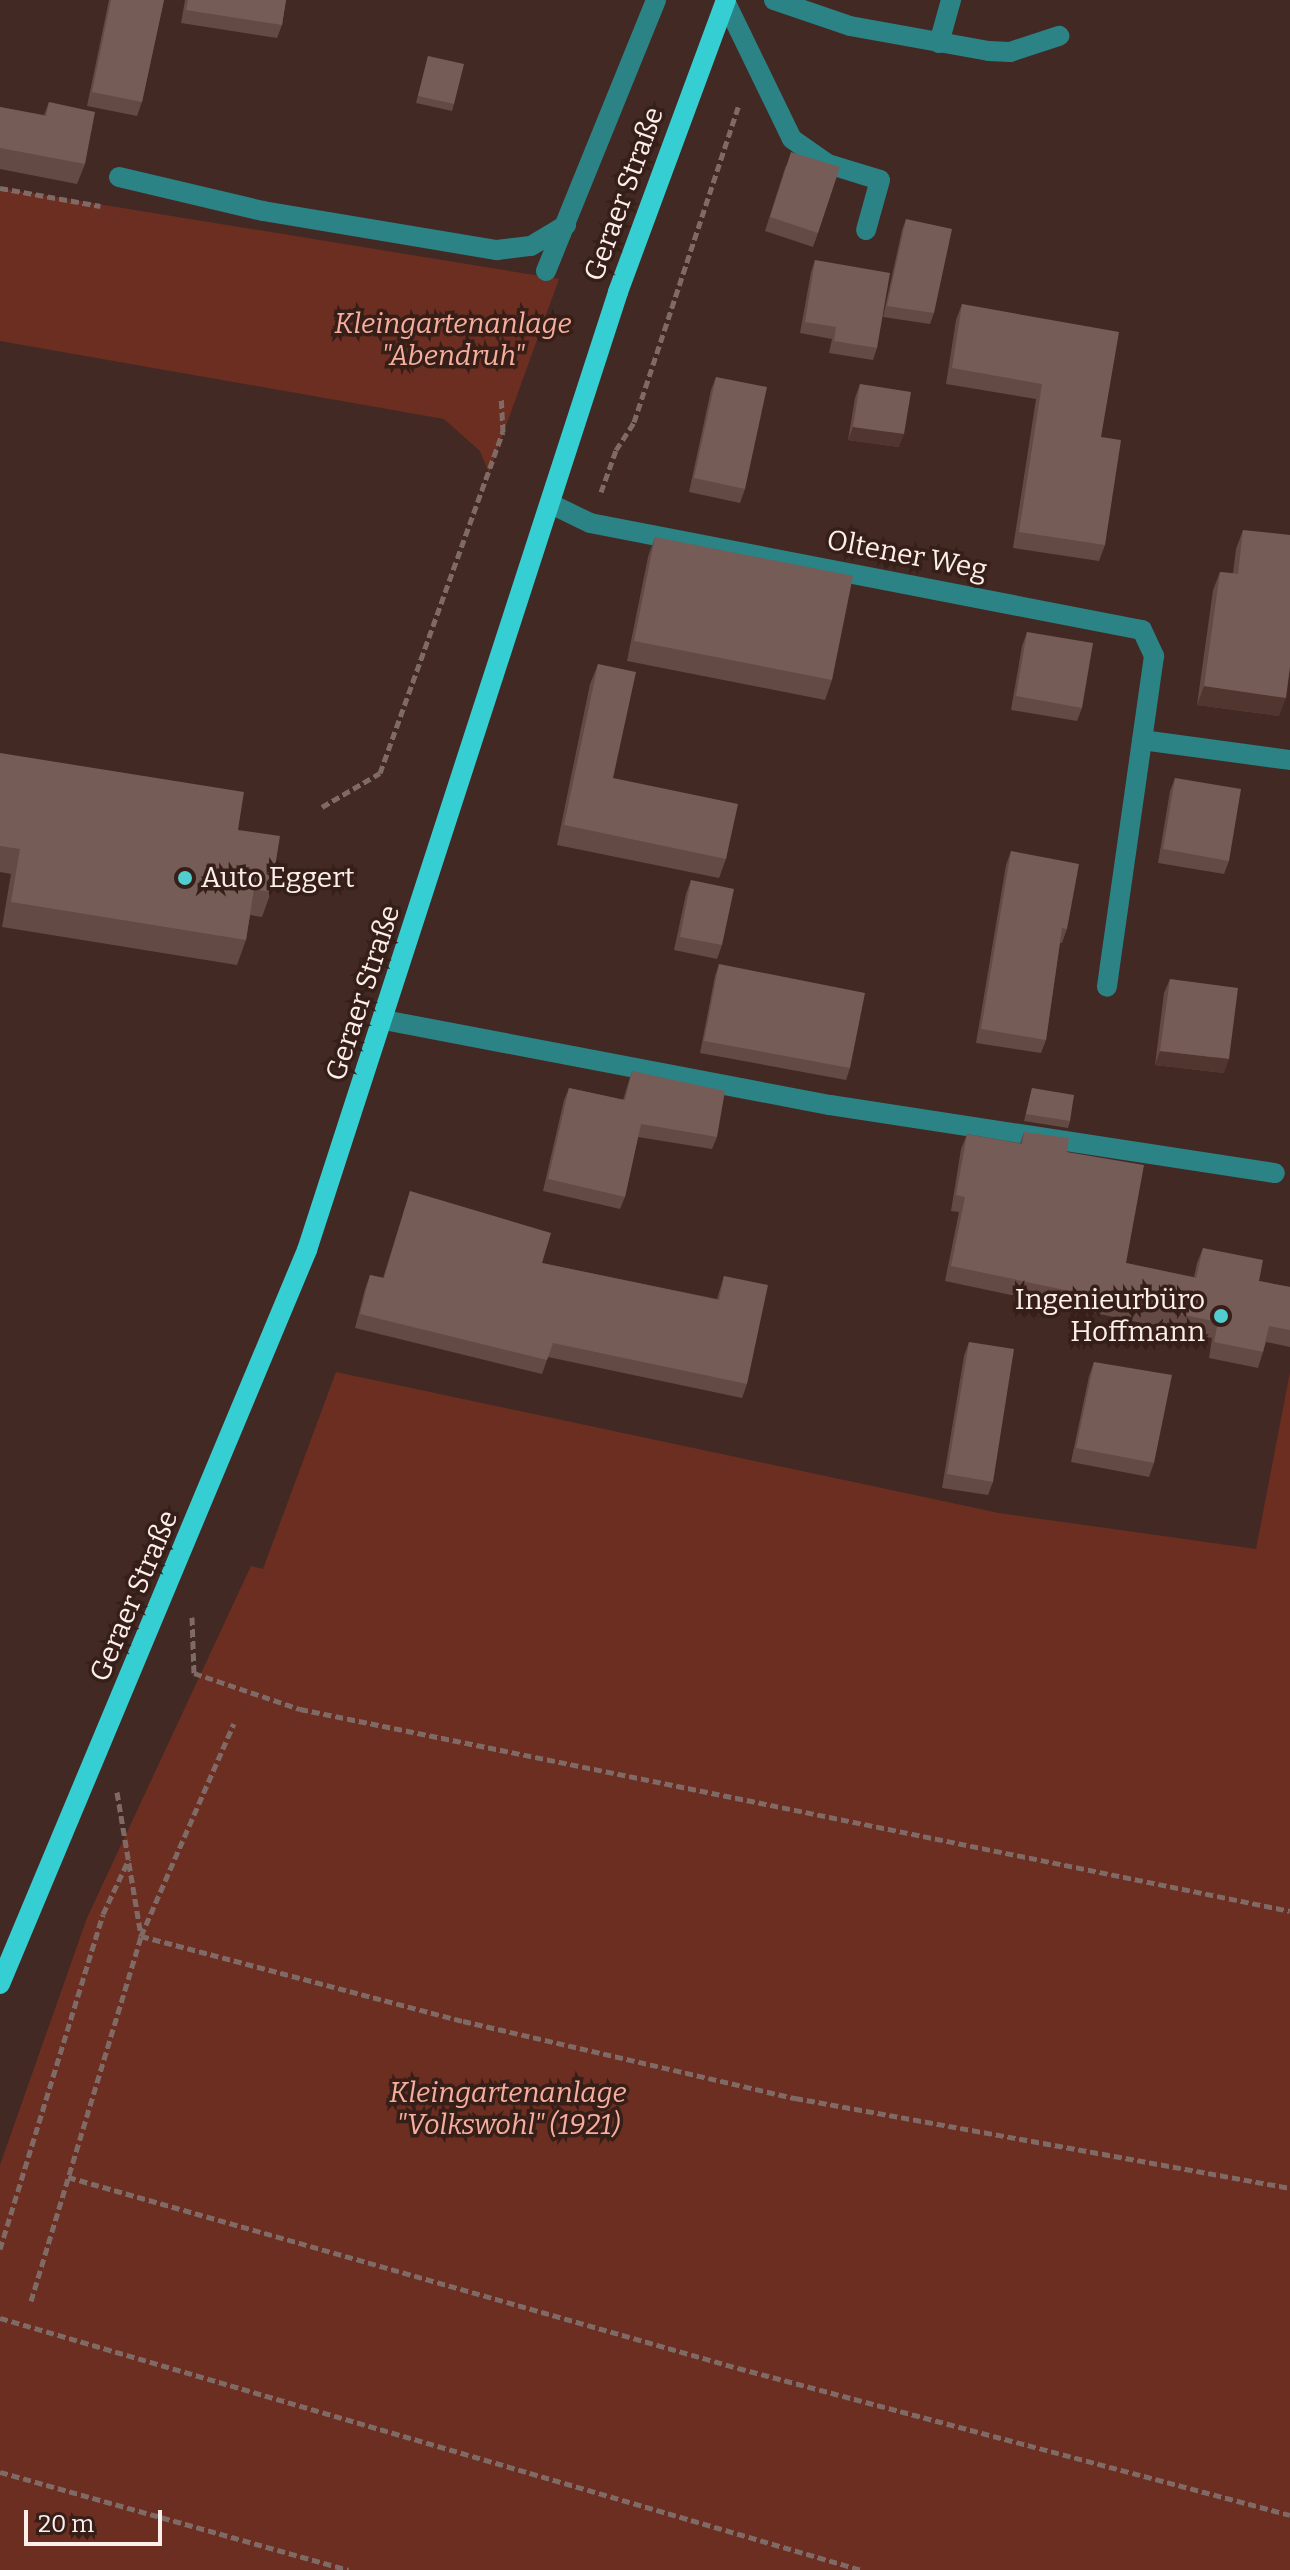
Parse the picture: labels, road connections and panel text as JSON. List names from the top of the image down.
{
  "streets": {
    "main road": ["Geraer Straße"],
    "street": ["Oltener Weg"]
  },
  "crossings": [
    ["Geraer Straße", "Oltener Weg"]
  ],
  "parks": ["Kleingartenanlage \"Abendruh\"", "Kleingartenanlage \"Volkswohl\" (1921)"],
  "places": ["Auto Eggert", "Ingenieurbüro Hoffmann"],
  "scale_bar": "20 m"
}
